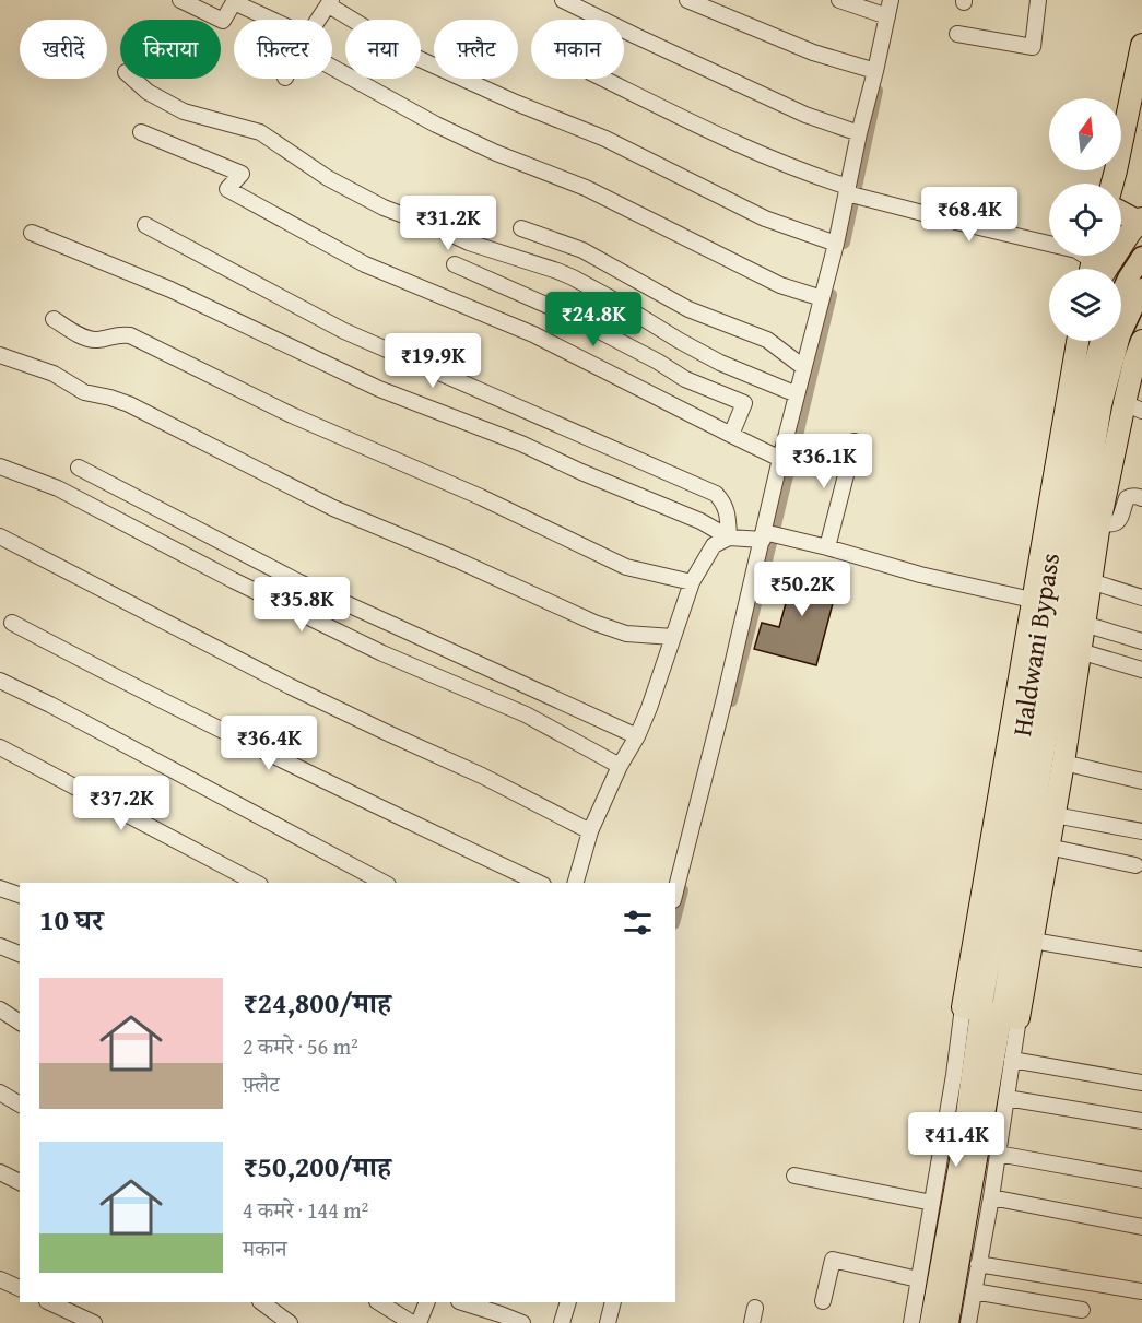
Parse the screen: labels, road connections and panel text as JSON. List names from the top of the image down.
{
  "streets": {
    "main road": ["Haldwani Bypass"]
  },
  "north": "top",
  "page": {
    "chip": [
      "खरीदें",
      "किराया",
      "फ़िल्टर",
      "नया",
      "फ़्लैट",
      "मकान"
    ],
    "price": [
      "₹68.4K",
      "₹31.2K",
      "₹24.8K",
      "₹19.9K",
      "₹36.1K",
      "₹50.2K",
      "₹35.8K",
      "₹36.4K",
      "₹37.2K",
      "₹41.4K"
    ],
    "heading": "10 घर",
    "list": [
      {
        "name": "₹24,800/माह",
        "note": "2 कमरे · 56 m² · फ़्लैट"
      },
      {
        "name": "₹50,200/माह",
        "note": "4 कमरे · 144 m² · मकान"
      }
    ]
  }
}
